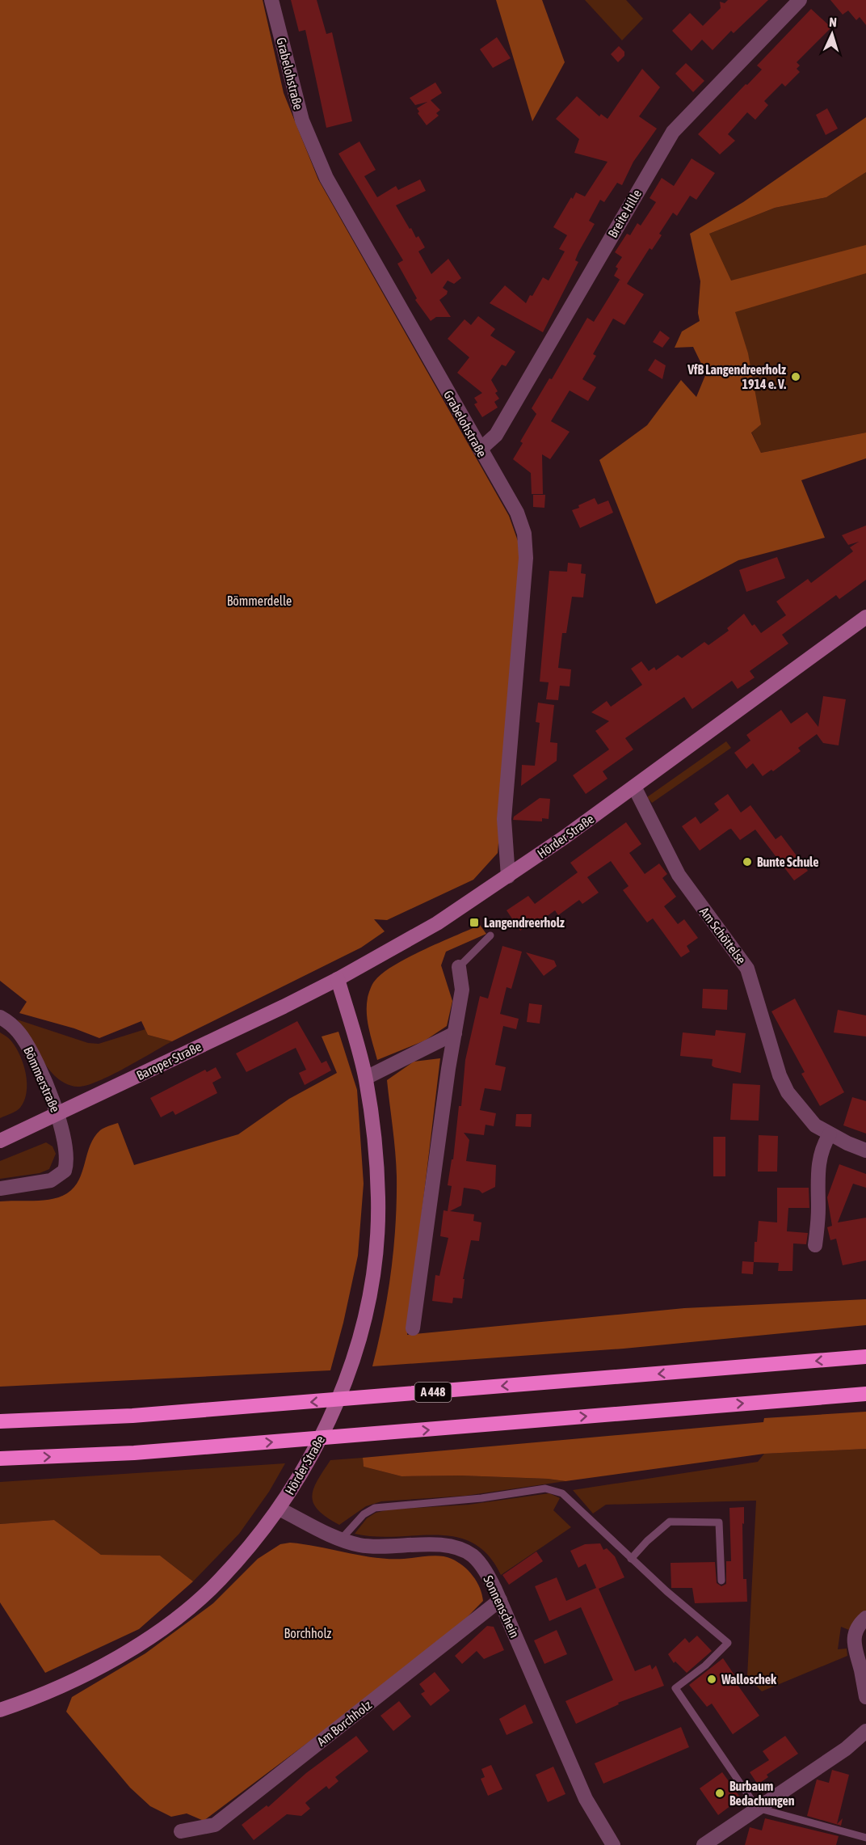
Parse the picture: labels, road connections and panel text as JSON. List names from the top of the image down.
{
  "streets": {
    "highway": ["A 448"],
    "main road": ["Hörder Straße", "Baroper Straße"],
    "street": [
      "Grabelohstraße",
      "Breite Hille",
      "Am Schöttelse",
      "Bömmerstraße",
      "Sonnenschein",
      "Am Borchholz"
    ]
  },
  "crossings": [
    ["Grabelohstraße", "Breite Hille"],
    ["Grabelohstraße", "Hörder Straße"],
    ["Hörder Straße", "Am Schöttelse"],
    ["Hörder Straße", "Baroper Straße"],
    ["Hörder Straße", "Sonnenschein"],
    ["Baroper Straße", "Bömmerstraße"],
    ["Sonnenschein", "Am Borchholz"]
  ],
  "parks": ["Bömmerdelle", "Borchholz"],
  "places": {
    "other": [
      "VfB Langendreerholz 1914 e. V.",
      "Bunte Schule",
      "Walloschek",
      "Burbaum Bedachungen"
    ],
    "transit": ["Langendreerholz"]
  },
  "north": "top"
}
